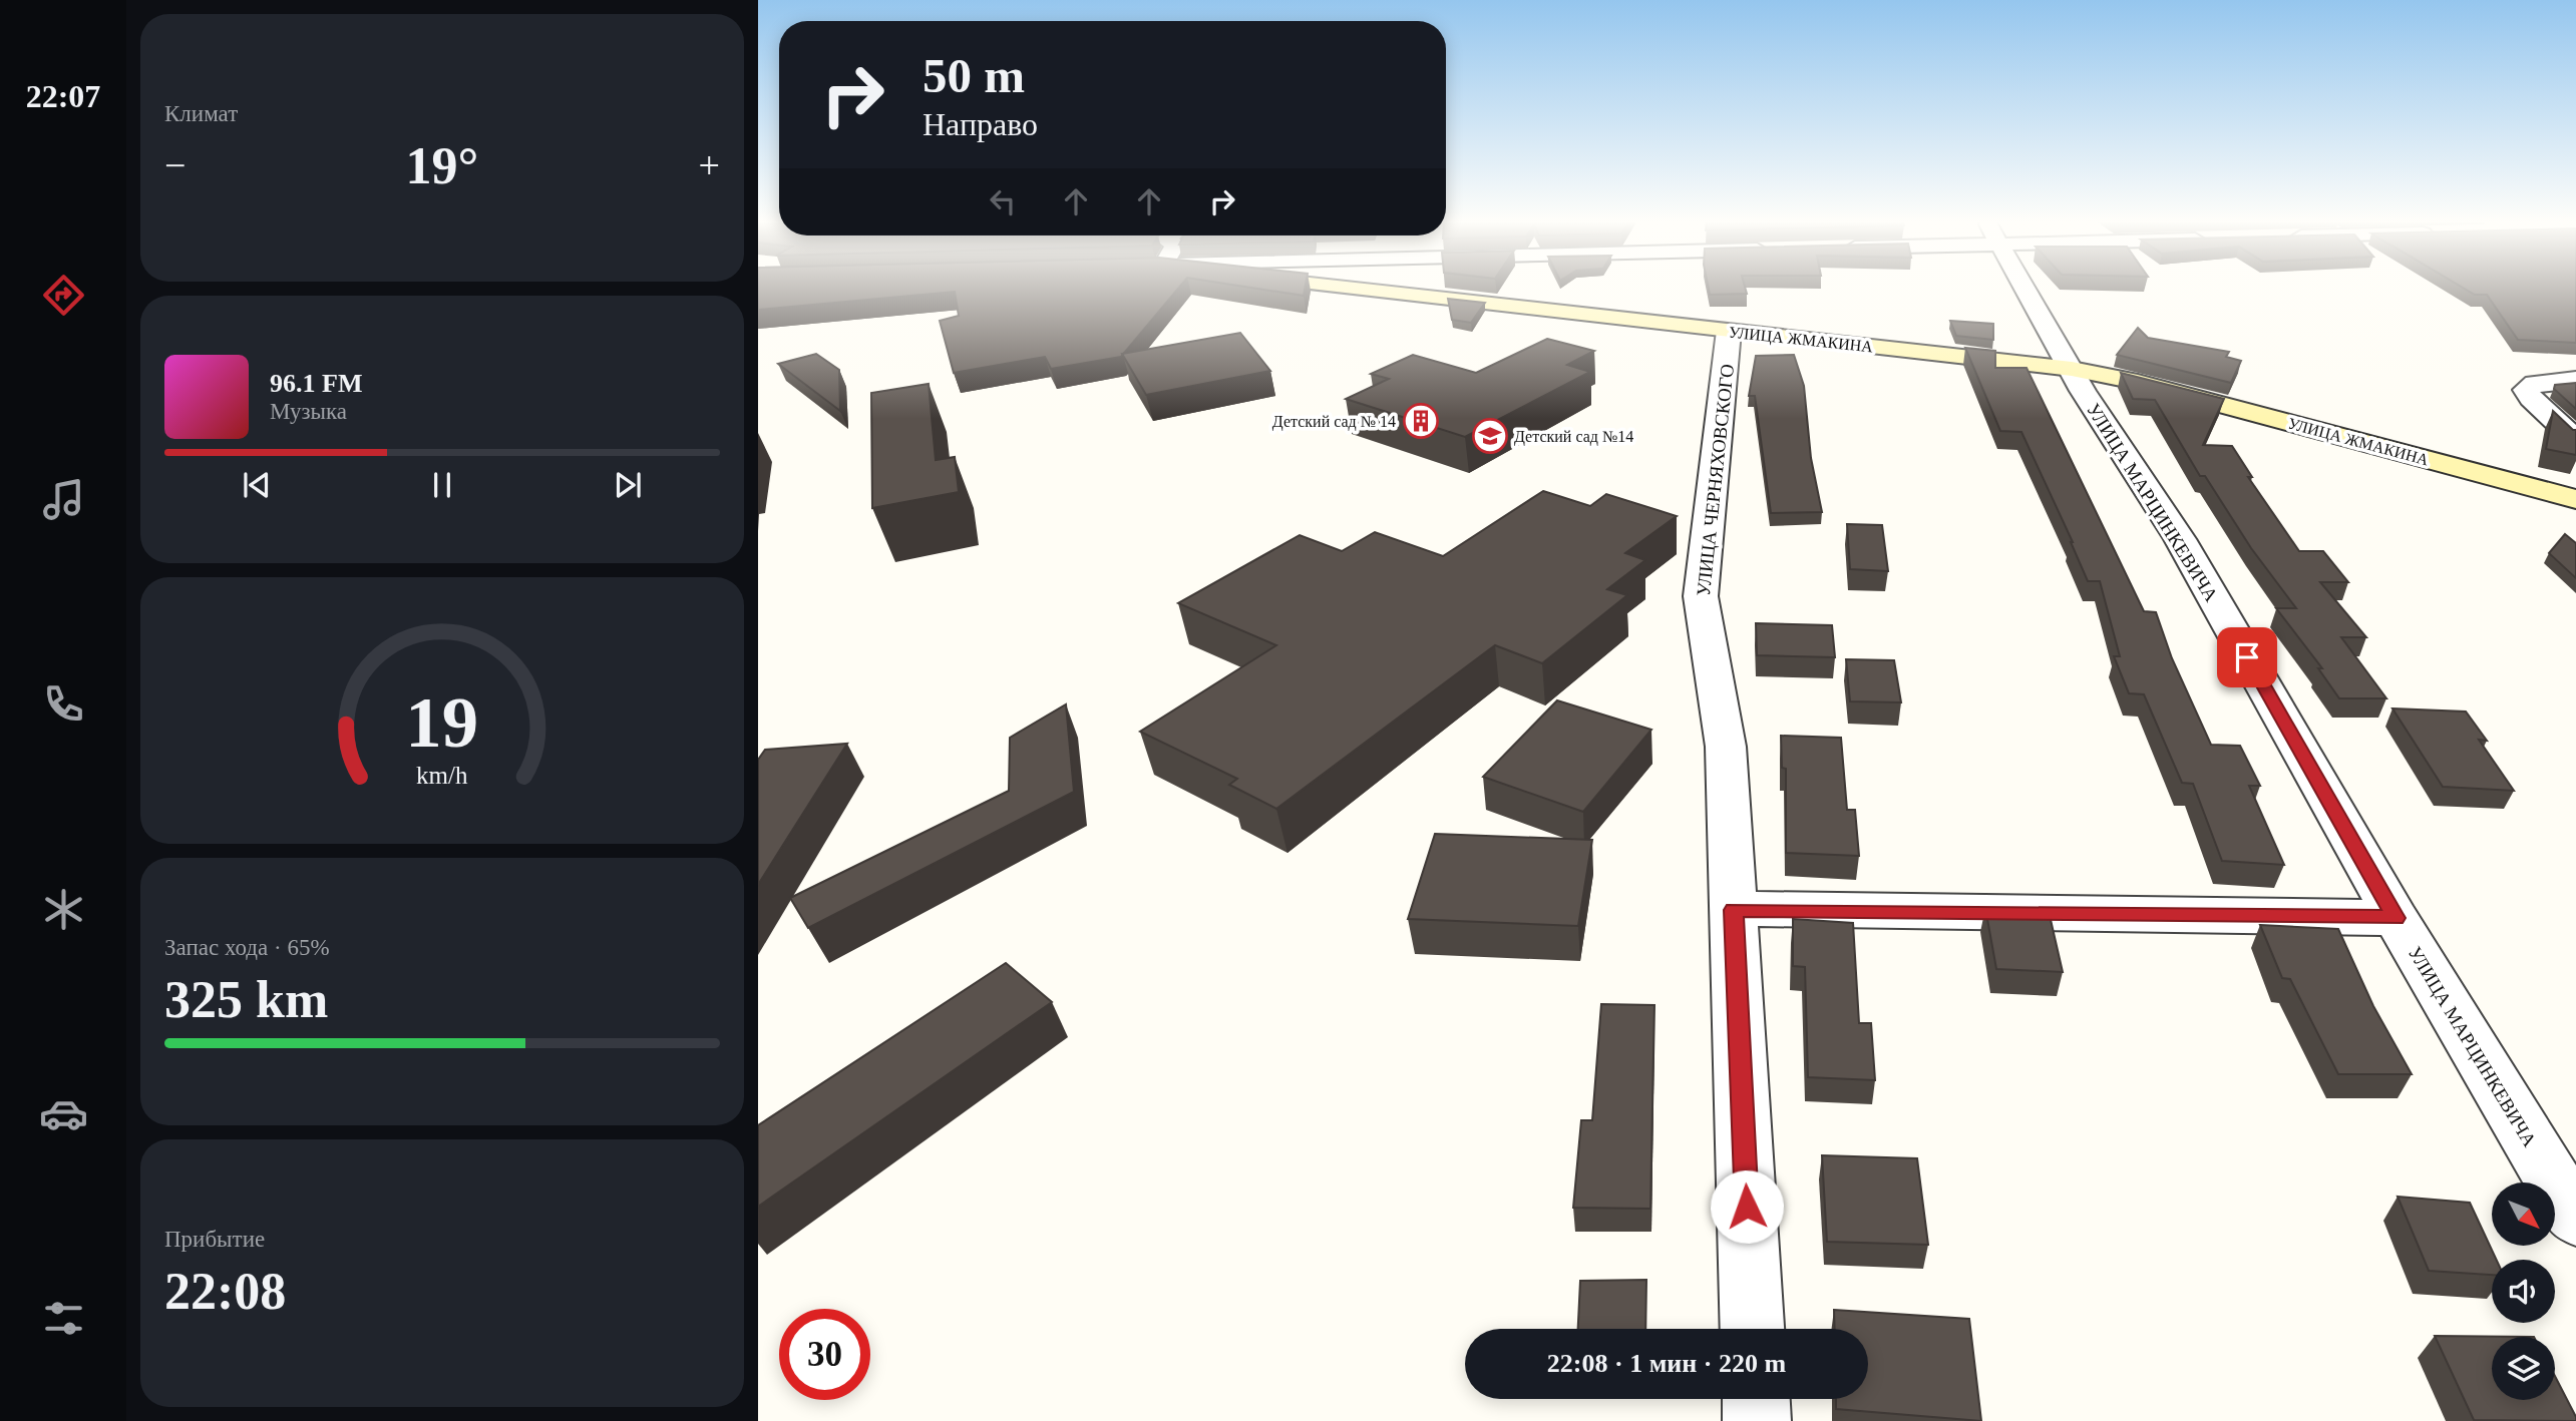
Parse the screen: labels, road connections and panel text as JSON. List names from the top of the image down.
{
  "streets": {
    "street": ["УЛИЦА ЖМАКИНА", "УЛИЦА ЧЕРНЯХОВСКОГО", "УЛИЦА МАРЦИНКЕВИЧА"]
  },
  "crossings": [
    ["УЛИЦА ЖМАКИНА", "УЛИЦА ЧЕРНЯХОВСКОГО"],
    ["УЛИЦА ЖМАКИНА", "УЛИЦА МАРЦИНКЕВИЧА"]
  ],
  "places": {
    "building": ["Детский сад № 14"],
    "school or university": ["Детский сад №14"]
  },
  "north": "bottom right",
  "page": {
    "tabs": "22:07",
    "tile": [
      "Климат",
      ["Запас хода · 65%", "325 km"],
      ["Прибытие", "22:08"]
    ],
    "turn": ["50 m", "Направо"],
    "heat": ["−", "19°", "+"],
    "song": ["96.1 FM", "Музыка"],
    "limit": "30",
    "trip": "22:08 · 1 мин · 220 m",
    "gauge": ["19", "km/h"]
  }
}
